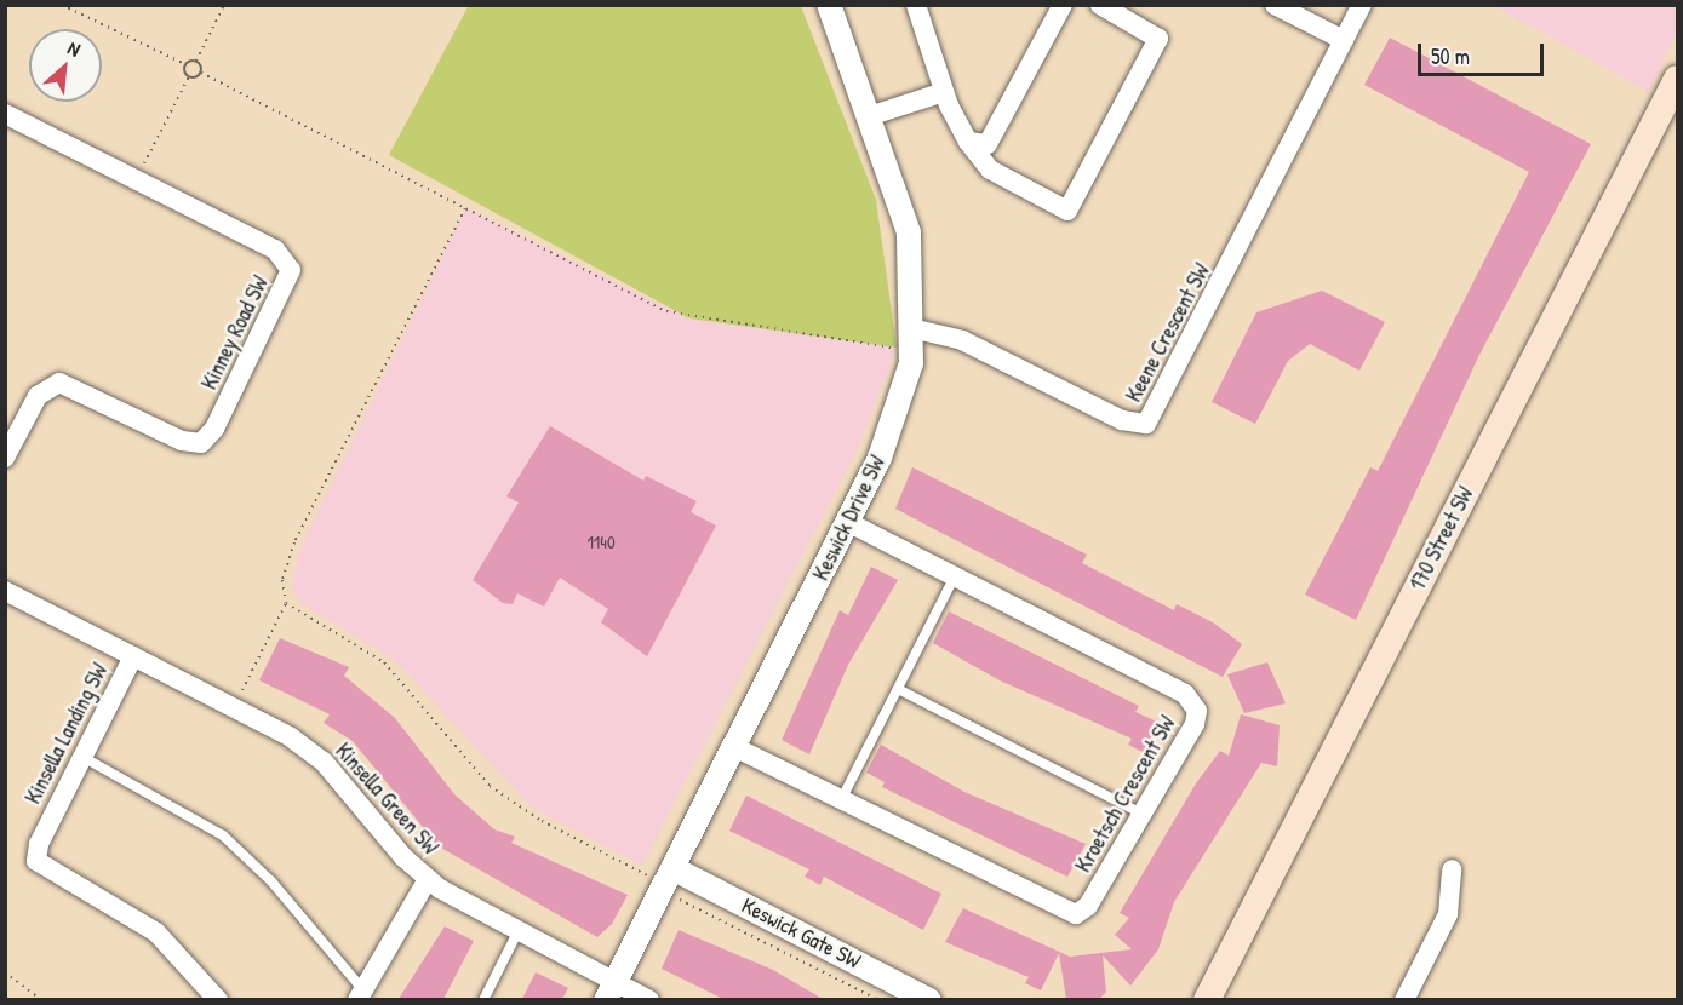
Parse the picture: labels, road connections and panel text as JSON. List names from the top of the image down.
{
  "streets": {
    "main road": ["170 Street SW"],
    "street": [
      "Kinney Road SW",
      "Keene Crescent SW",
      "Keswick Drive SW",
      "Kinsella Landing SW",
      "Kroetsch Crescent SW",
      "Kinsella Green SW",
      "Keswick Gate SW"
    ]
  },
  "crossings": [
    ["Keene Crescent SW", "Keswick Drive SW"],
    ["Keswick Drive SW", "Kroetsch Crescent SW"],
    ["Keswick Drive SW", "Kinsella Green SW"],
    ["Keswick Drive SW", "Keswick Gate SW"],
    ["Kinsella Landing SW", "Kinsella Green SW"]
  ],
  "house_numbers": ["1140"],
  "scale_bar": "50 m",
  "north": "top right"
}
